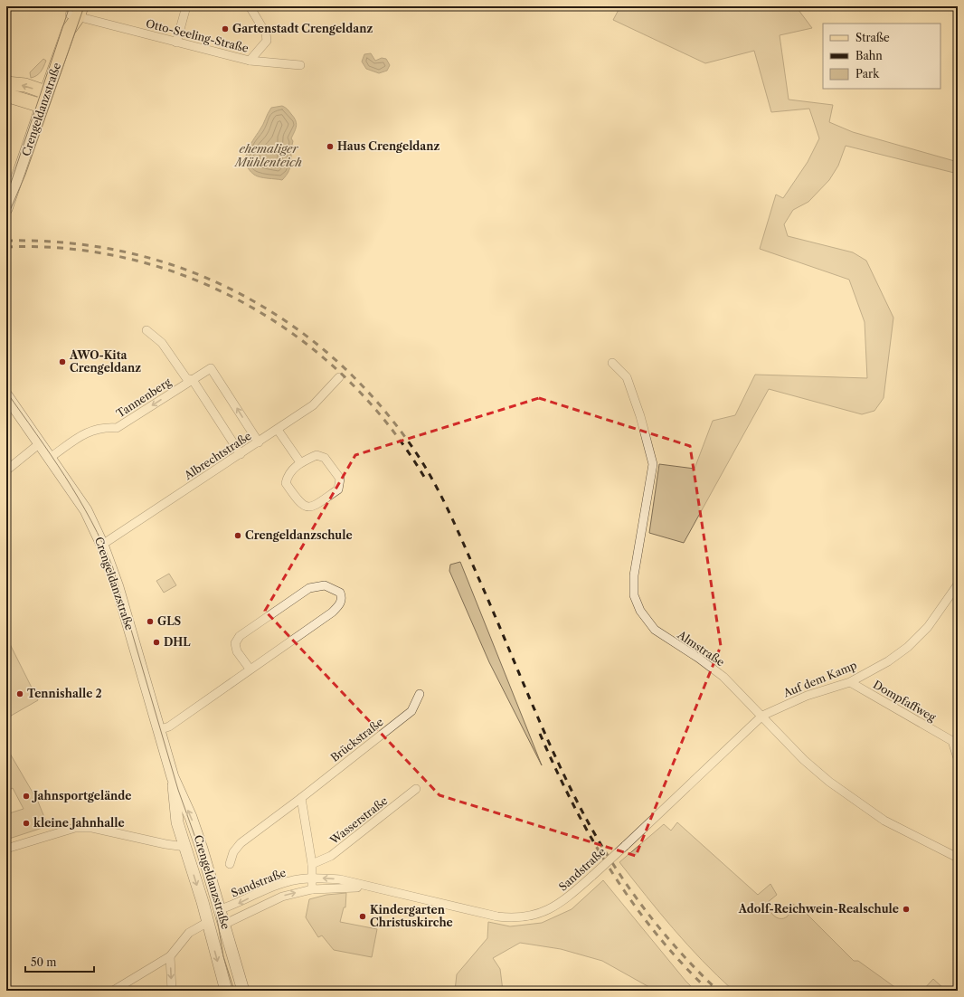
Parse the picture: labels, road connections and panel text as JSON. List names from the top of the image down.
{
  "streets": {
    "main road": ["Crengeldanzstraße"],
    "street": [
      "Otto-Seeling-Straße",
      "Tannenberg",
      "Albrechtstraße",
      "Almstraße",
      "Auf dem Kamp",
      "Dompfaffweg",
      "Brückstraße",
      "Wasserstraße",
      "Sandstraße"
    ]
  },
  "crossings": [
    ["Otto-Seeling-Straße", "Crengeldanzstraße"],
    ["Crengeldanzstraße", "Tannenberg"],
    ["Crengeldanzstraße", "Albrechtstraße"],
    ["Crengeldanzstraße", "Sandstraße"],
    ["Tannenberg", "Albrechtstraße"],
    ["Almstraße", "Auf dem Kamp"],
    ["Almstraße", "Sandstraße"],
    ["Auf dem Kamp", "Dompfaffweg"],
    ["Auf dem Kamp", "Sandstraße"]
  ],
  "water": ["ehemaliger Mühlenteich"],
  "places": [
    "Gartenstadt Crengeldanz",
    "Haus Crengeldanz",
    "AWO-Kita Crengeldanz",
    "Crengeldanzschule",
    "GLS",
    "DHL",
    "Tennishalle 2",
    "Jahnsportgelände",
    "kleine Jahnhalle",
    "Adolf-Reichwein-Realschule",
    "Kindergarten Christuskirche"
  ],
  "legend": ["Straße", "Bahn", "Park"],
  "scale_bar": "50 m"
}
